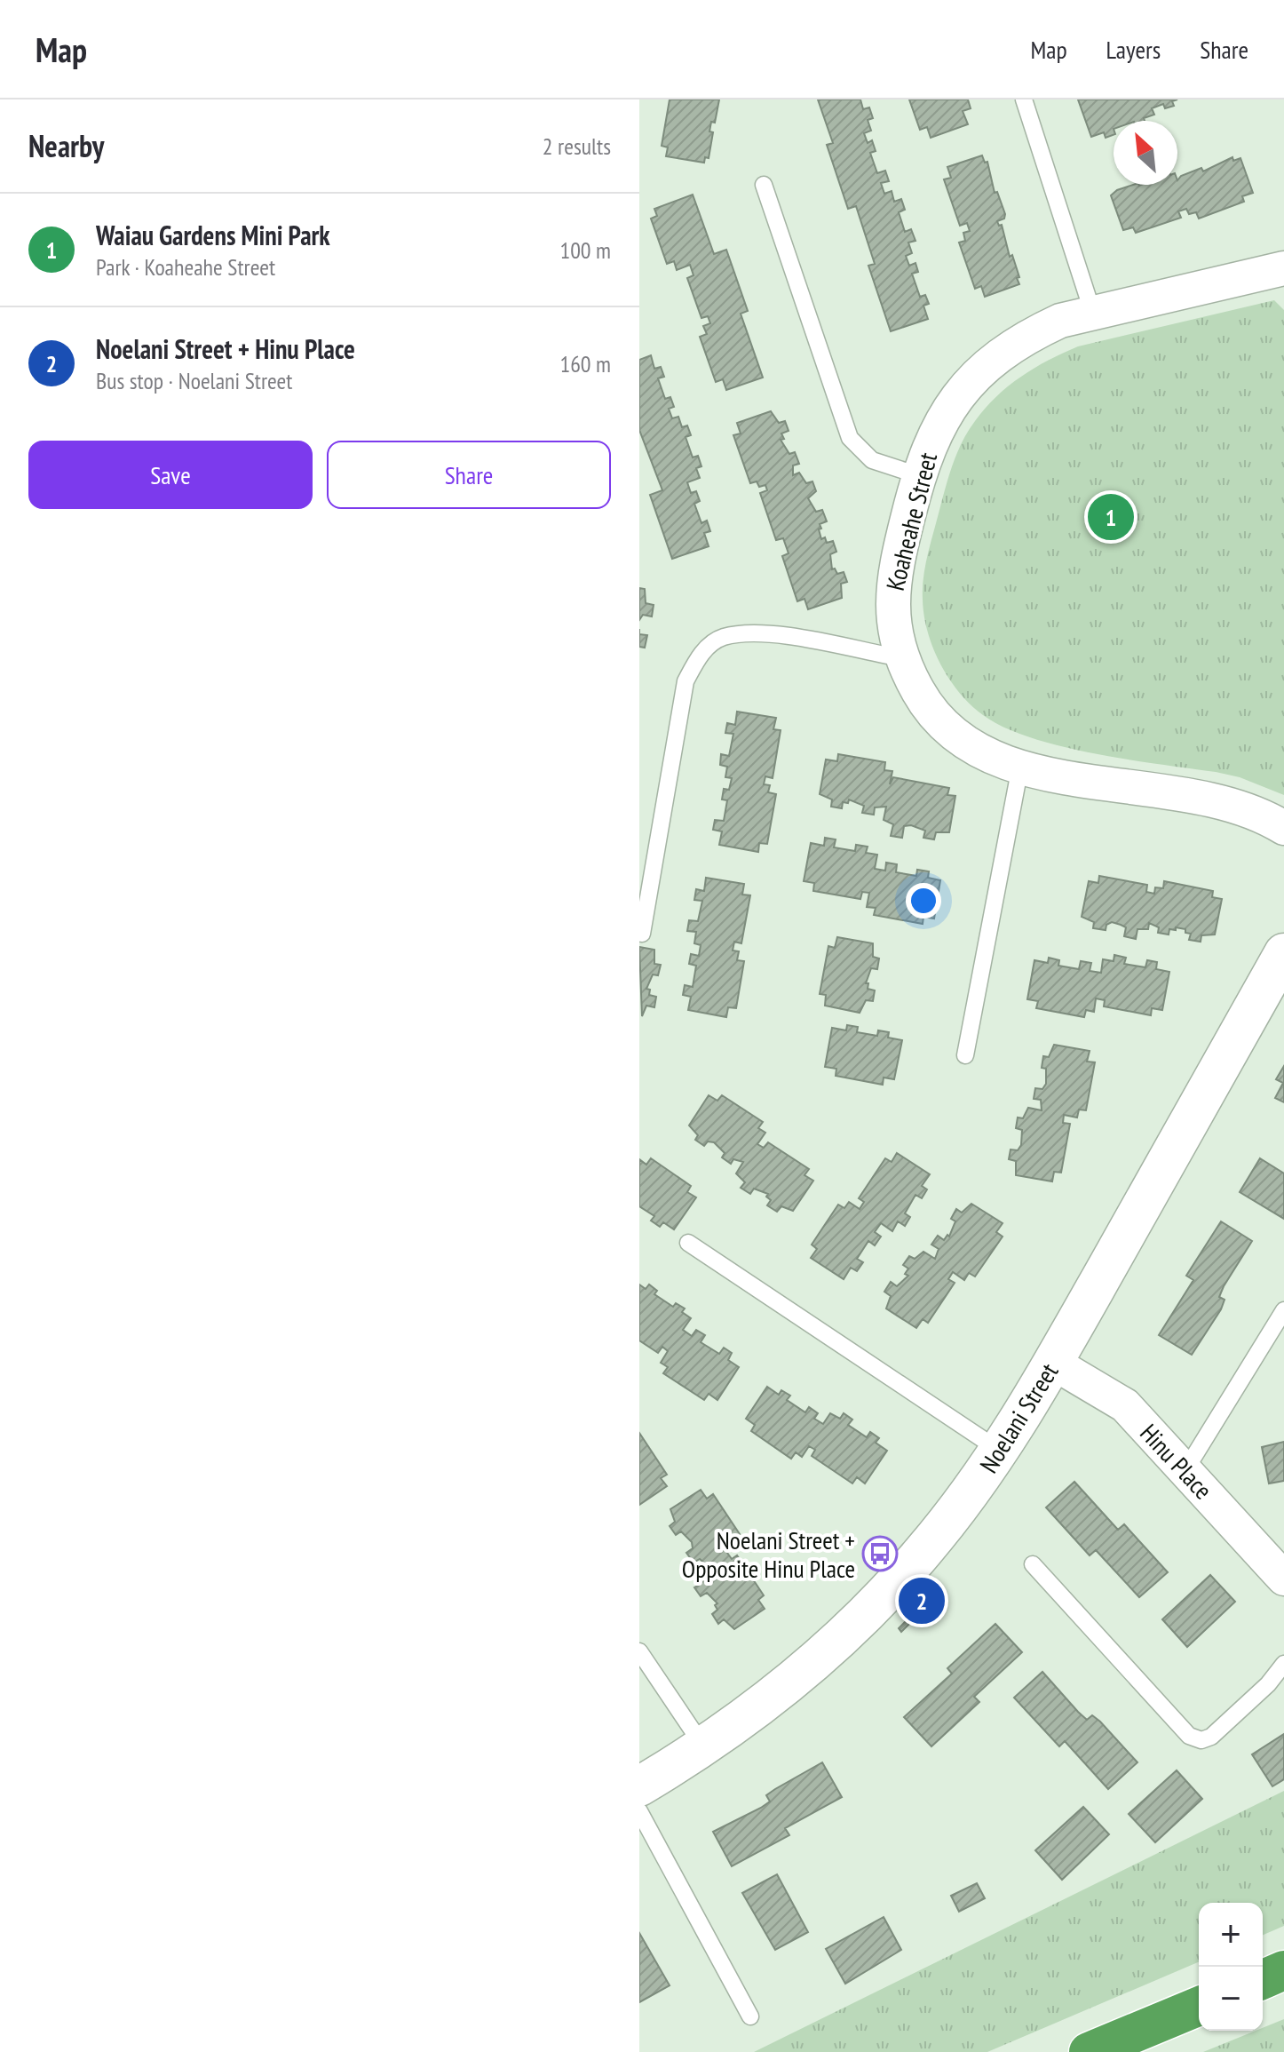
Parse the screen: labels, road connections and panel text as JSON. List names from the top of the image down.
{
  "streets": {
    "street": ["Koaheahe Street", "Noelani Street", "Hinu Place"]
  },
  "crossings": [
    ["Noelani Street", "Hinu Place"]
  ],
  "places": {
    "bus stop": ["Noelani Street + Opposite Hinu Place"]
  },
  "north": "top left",
  "page": {
    "header": "Map",
    "nav": ["Map", "Layers", "Share"],
    "heading": ["Nearby", "2 results"],
    "list": [
      {
        "mark": "1",
        "name": "Waiau Gardens Mini Park",
        "note": "Park · Koaheahe Street",
        "value": "100 m"
      },
      {
        "mark": "2",
        "name": "Noelani Street + Hinu Place",
        "note": "Bus stop · Noelani Street",
        "value": "160 m"
      }
    ],
    "buttons": ["Save", "Share"],
    "pins": ["1", "2"],
    "map_buttons": ["+", "−"]
  }
}
